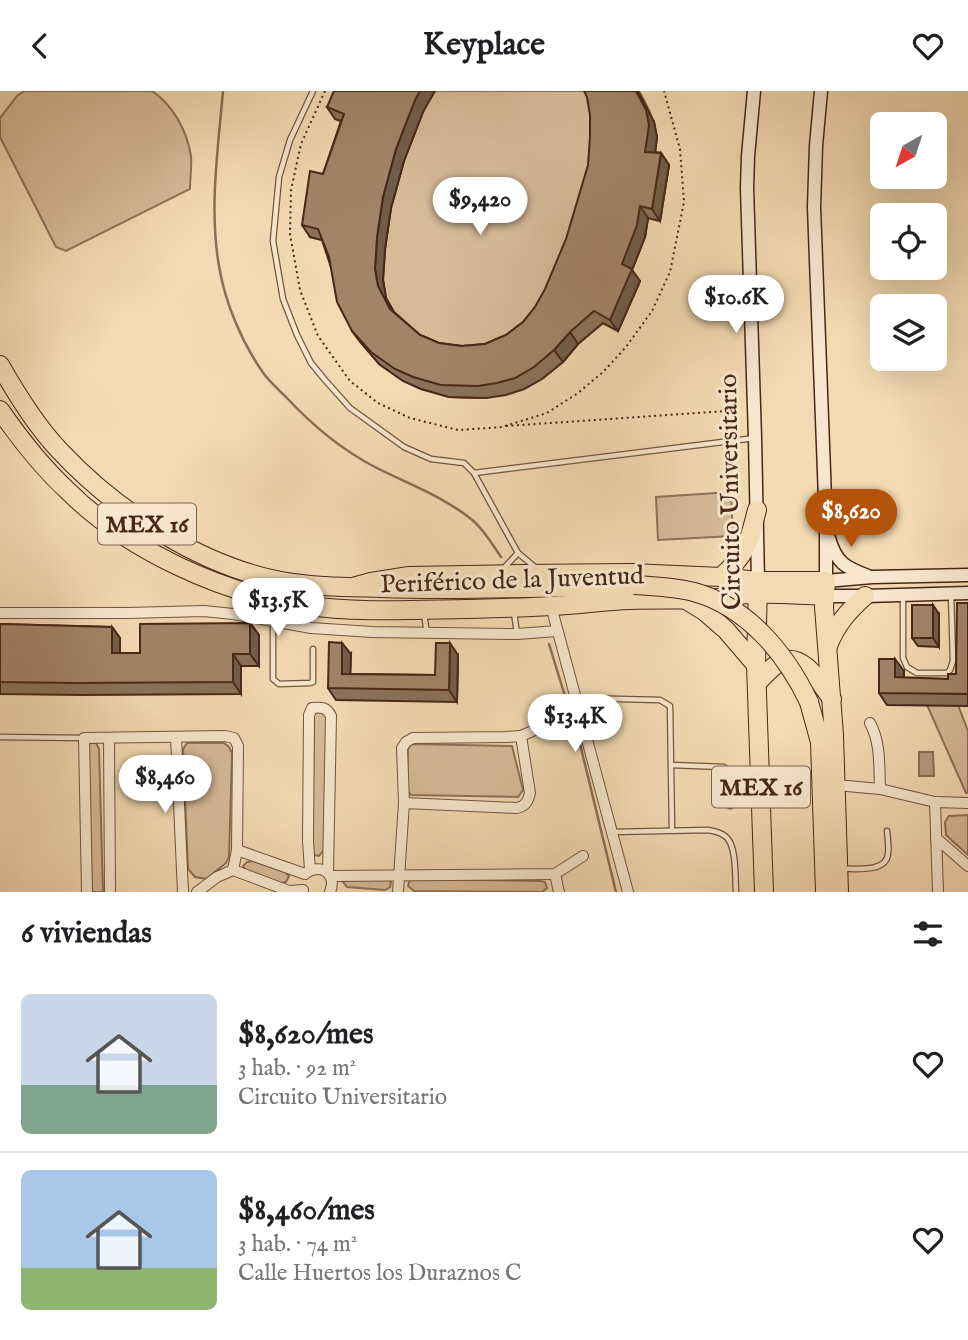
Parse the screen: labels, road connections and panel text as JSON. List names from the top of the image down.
{
  "streets": {
    "highway": ["Circuito Universitario", "MEX 16", "Periférico de la Juventud"]
  },
  "crossings": [
    ["Circuito Universitario", "MEX 16"],
    ["Circuito Universitario", "Periférico de la Juventud"],
    ["MEX 16", "Periférico de la Juventud"]
  ],
  "north": "bottom left",
  "page": {
    "header": "Keyplace",
    "price": [
      "$9,420",
      "$10.6K",
      "$8,620",
      "$13.5K",
      "$13.4K",
      "$8,460"
    ],
    "heading": "6 viviendas",
    "list": [
      {
        "name": "$8,620/mes",
        "note": "3 hab. · 92 m² · Circuito Universitario"
      },
      {
        "name": "$8,460/mes",
        "note": "3 hab. · 74 m² · Calle Huertos los Duraznos C"
      }
    ]
  }
}
